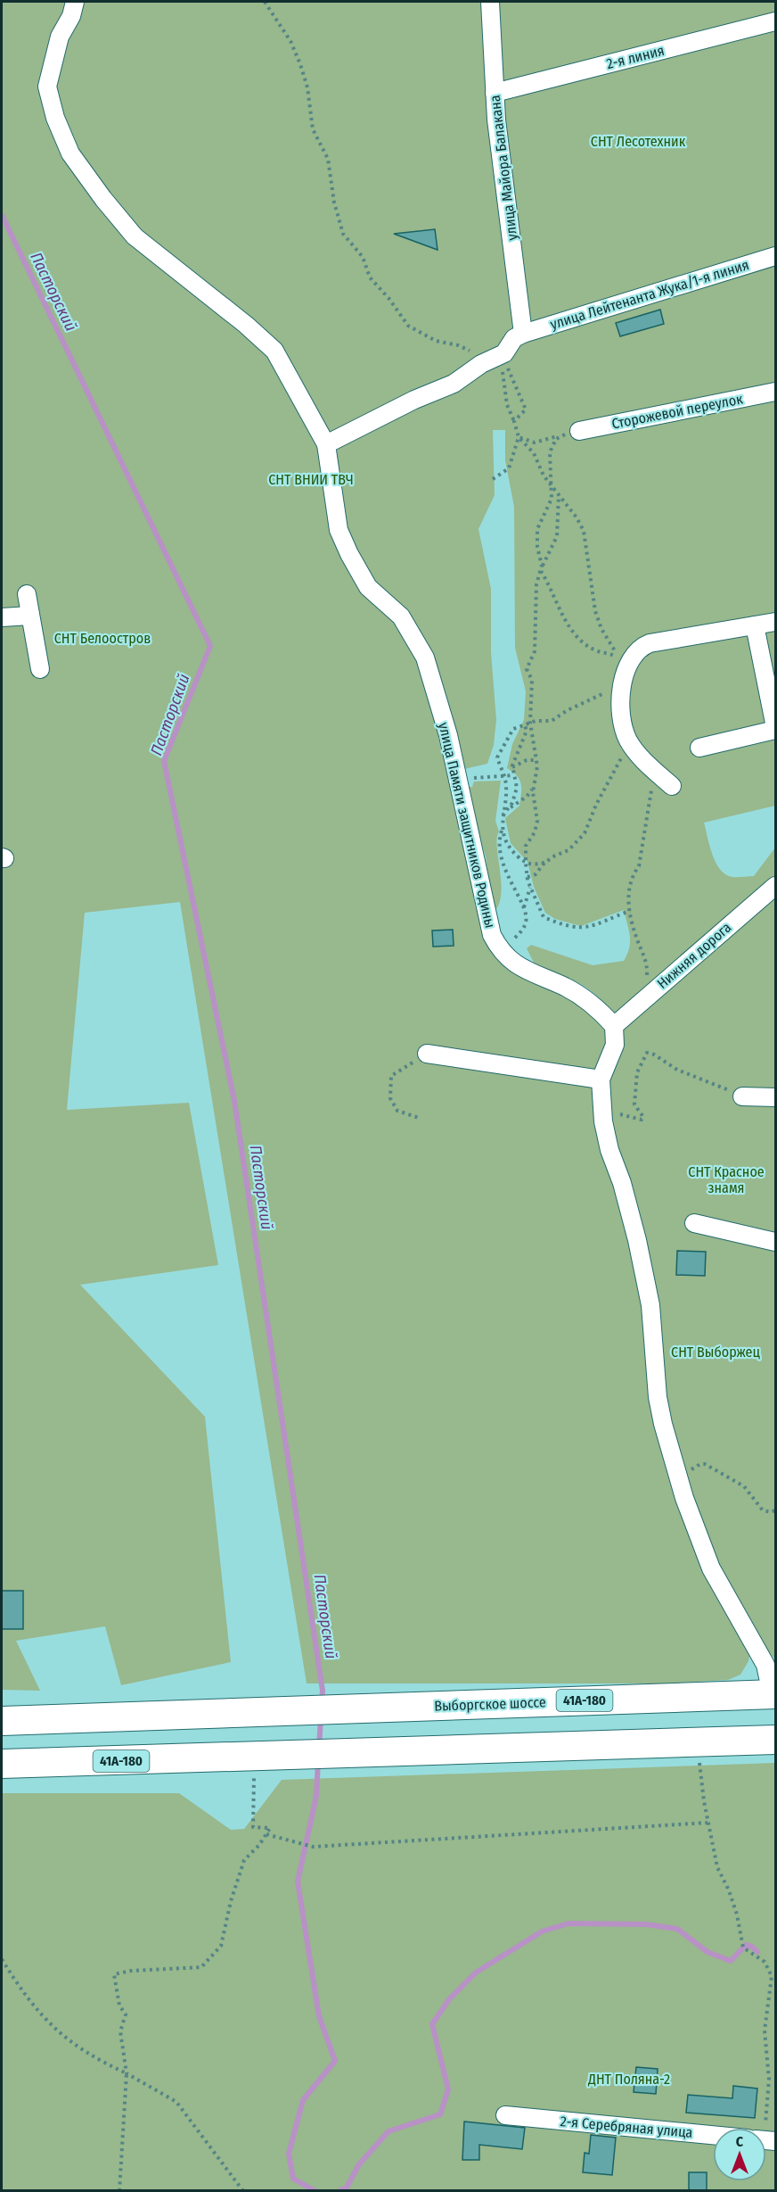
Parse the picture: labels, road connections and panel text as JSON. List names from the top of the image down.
{
  "streets": {
    "main road": ["41А-180", "Выборгское шоссе"],
    "street": [
      "2-я линия",
      "улица Майора Балакана",
      "улица Лейтенанта Жука/1-я линия",
      "Сторожевой переулок",
      "улица Памяти защитников Родины",
      "Нижняя дорога",
      "2-я Серебряная улица"
    ]
  },
  "crossings": [
    ["2-я линия", "улица Майора Балакана"],
    ["улица Майора Балакана", "улица Лейтенанта Жука/1-я линия"],
    ["улица Памяти защитников Родины", "Нижняя дорога"]
  ],
  "water": ["Пасторский"],
  "parks": [
    "СНТ Лесотехник",
    "СНТ ВНИИ ТВЧ",
    "СНТ Белоостров",
    "СНТ Красное знамя",
    "СНТ Выборжец",
    "ДНТ Поляна-2"
  ],
  "north": "top"
}
